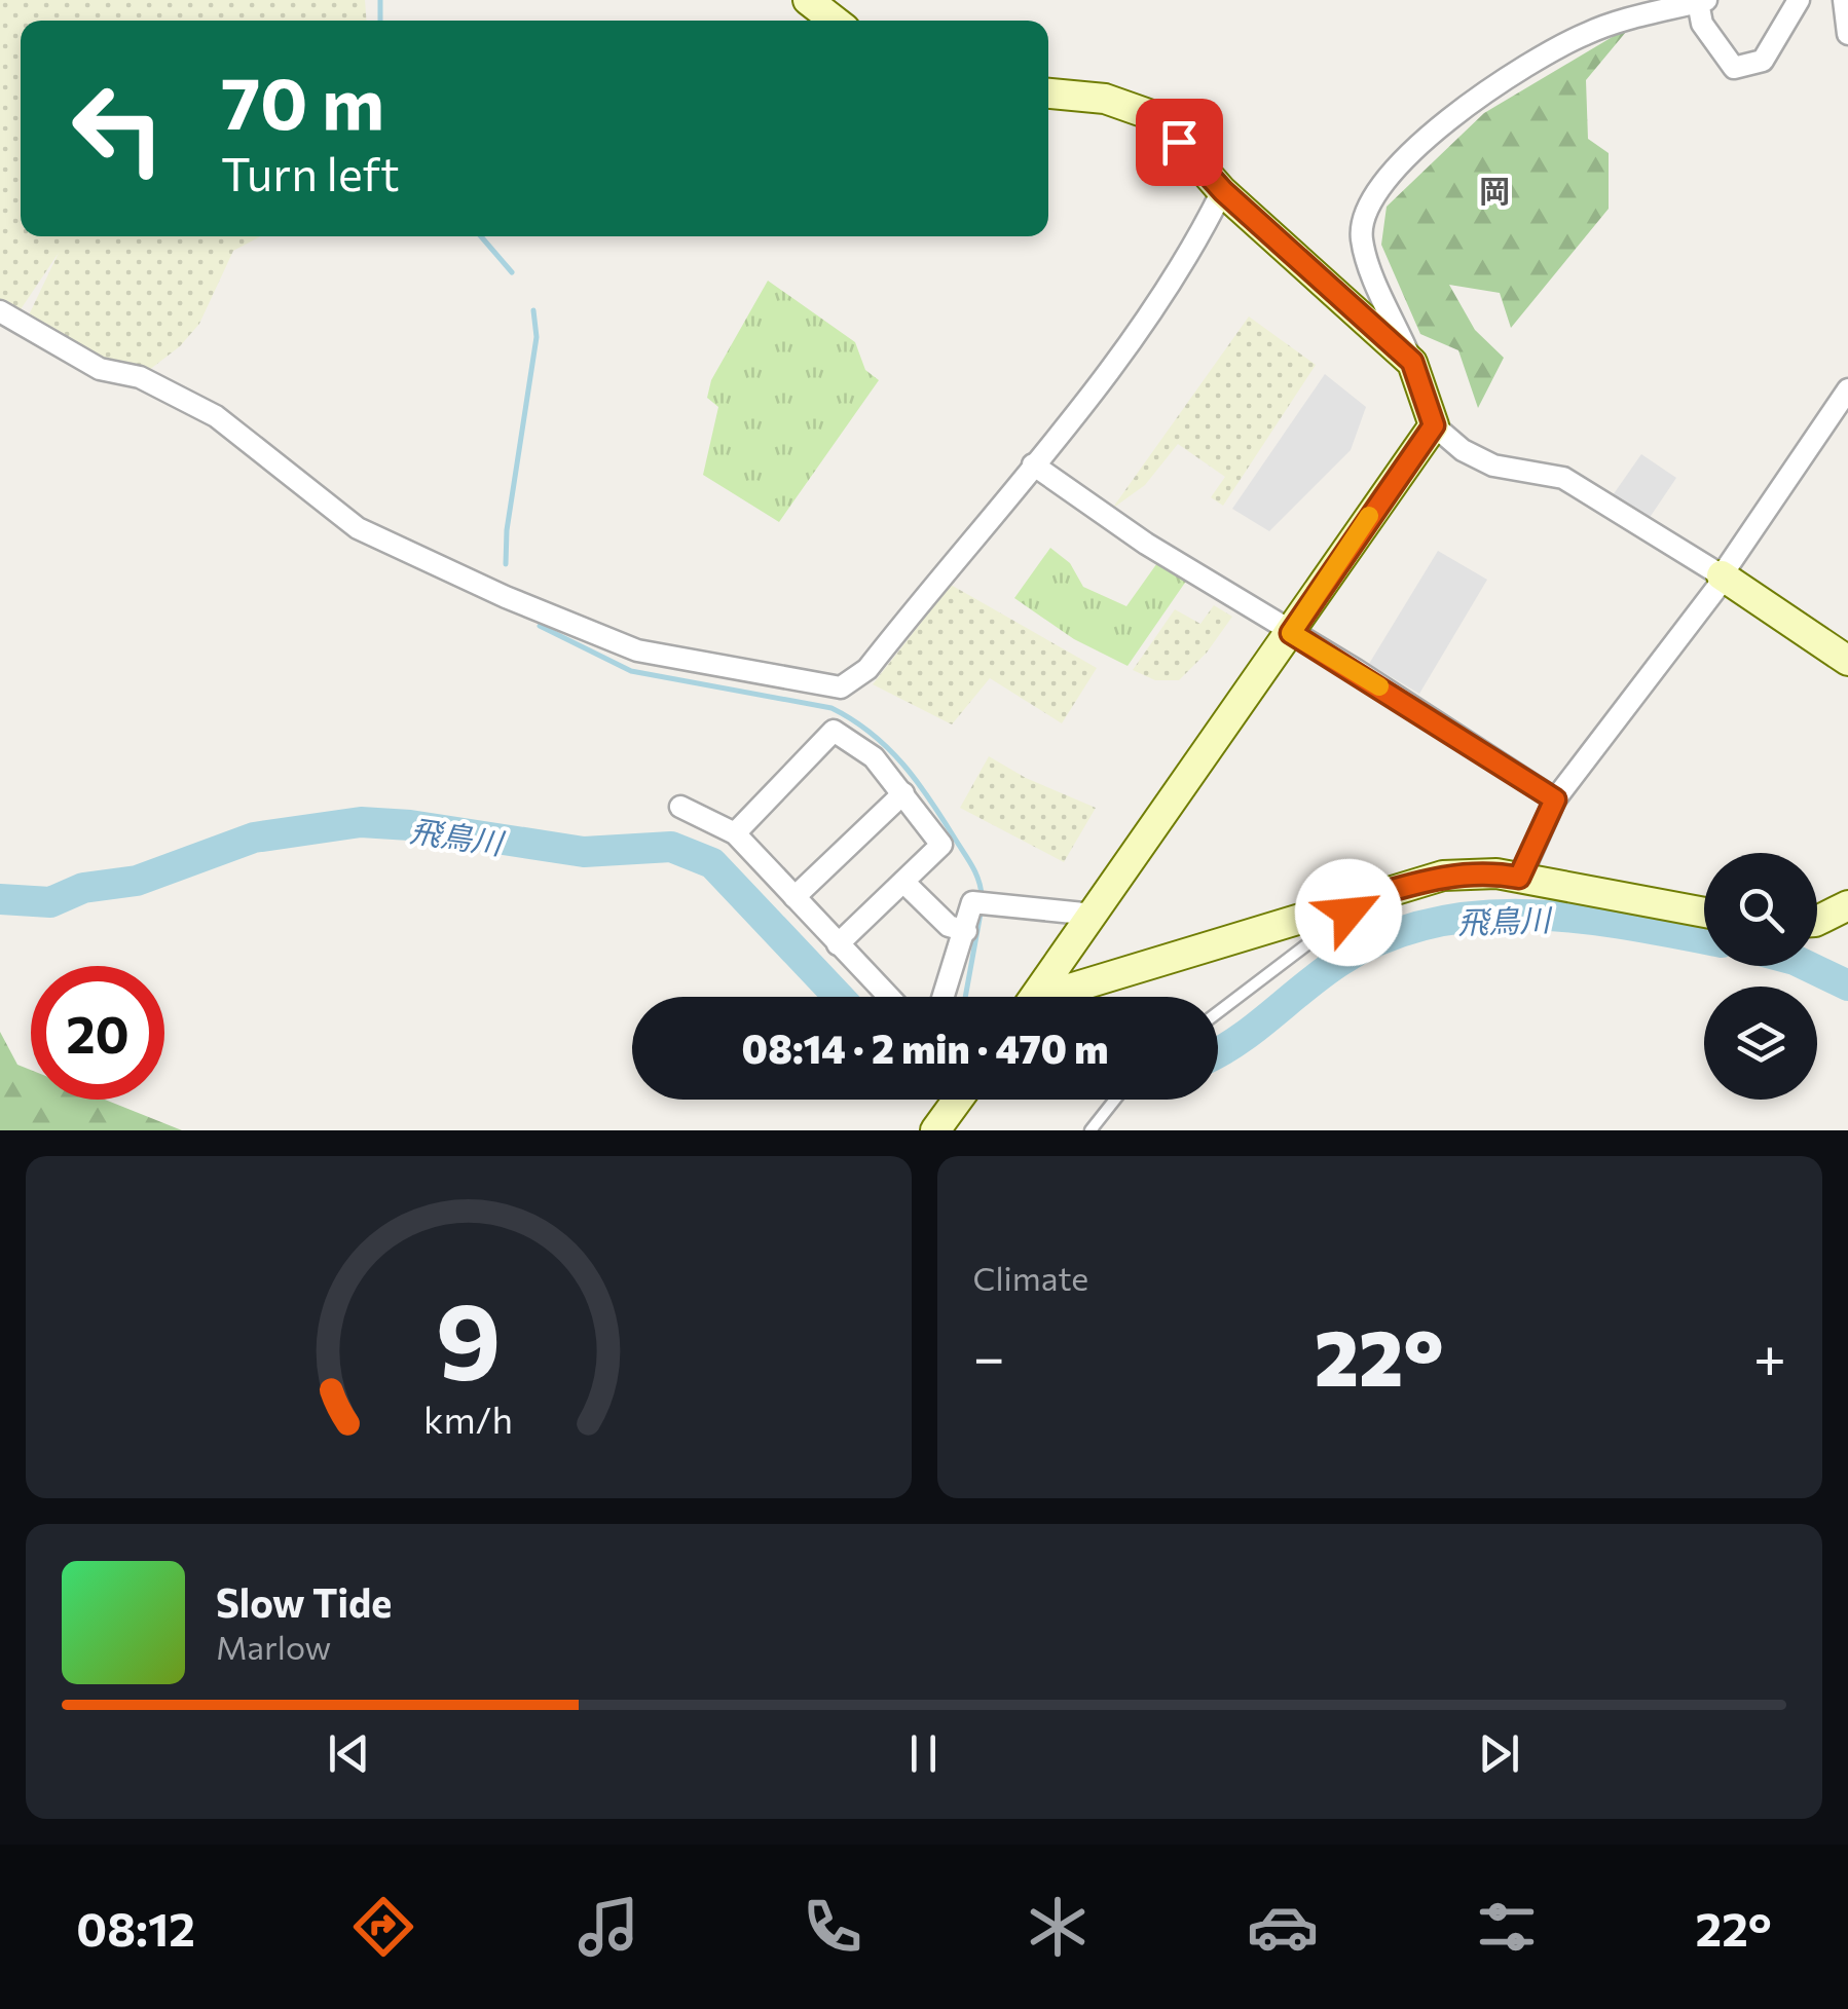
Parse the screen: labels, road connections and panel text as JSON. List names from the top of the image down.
{
  "districts": ["岡"],
  "water": ["飛鳥川"],
  "page": {
    "turn": ["70 m", "Turn left"],
    "limit": "20",
    "trip": "08:14 · 2 min · 470 m",
    "tile": "Climate",
    "heat": ["−", "22°", "+"],
    "song": ["Slow Tide", "Marlow"],
    "tabs": ["08:12", "22°"],
    "gauge": ["9", "km/h"]
  }
}
